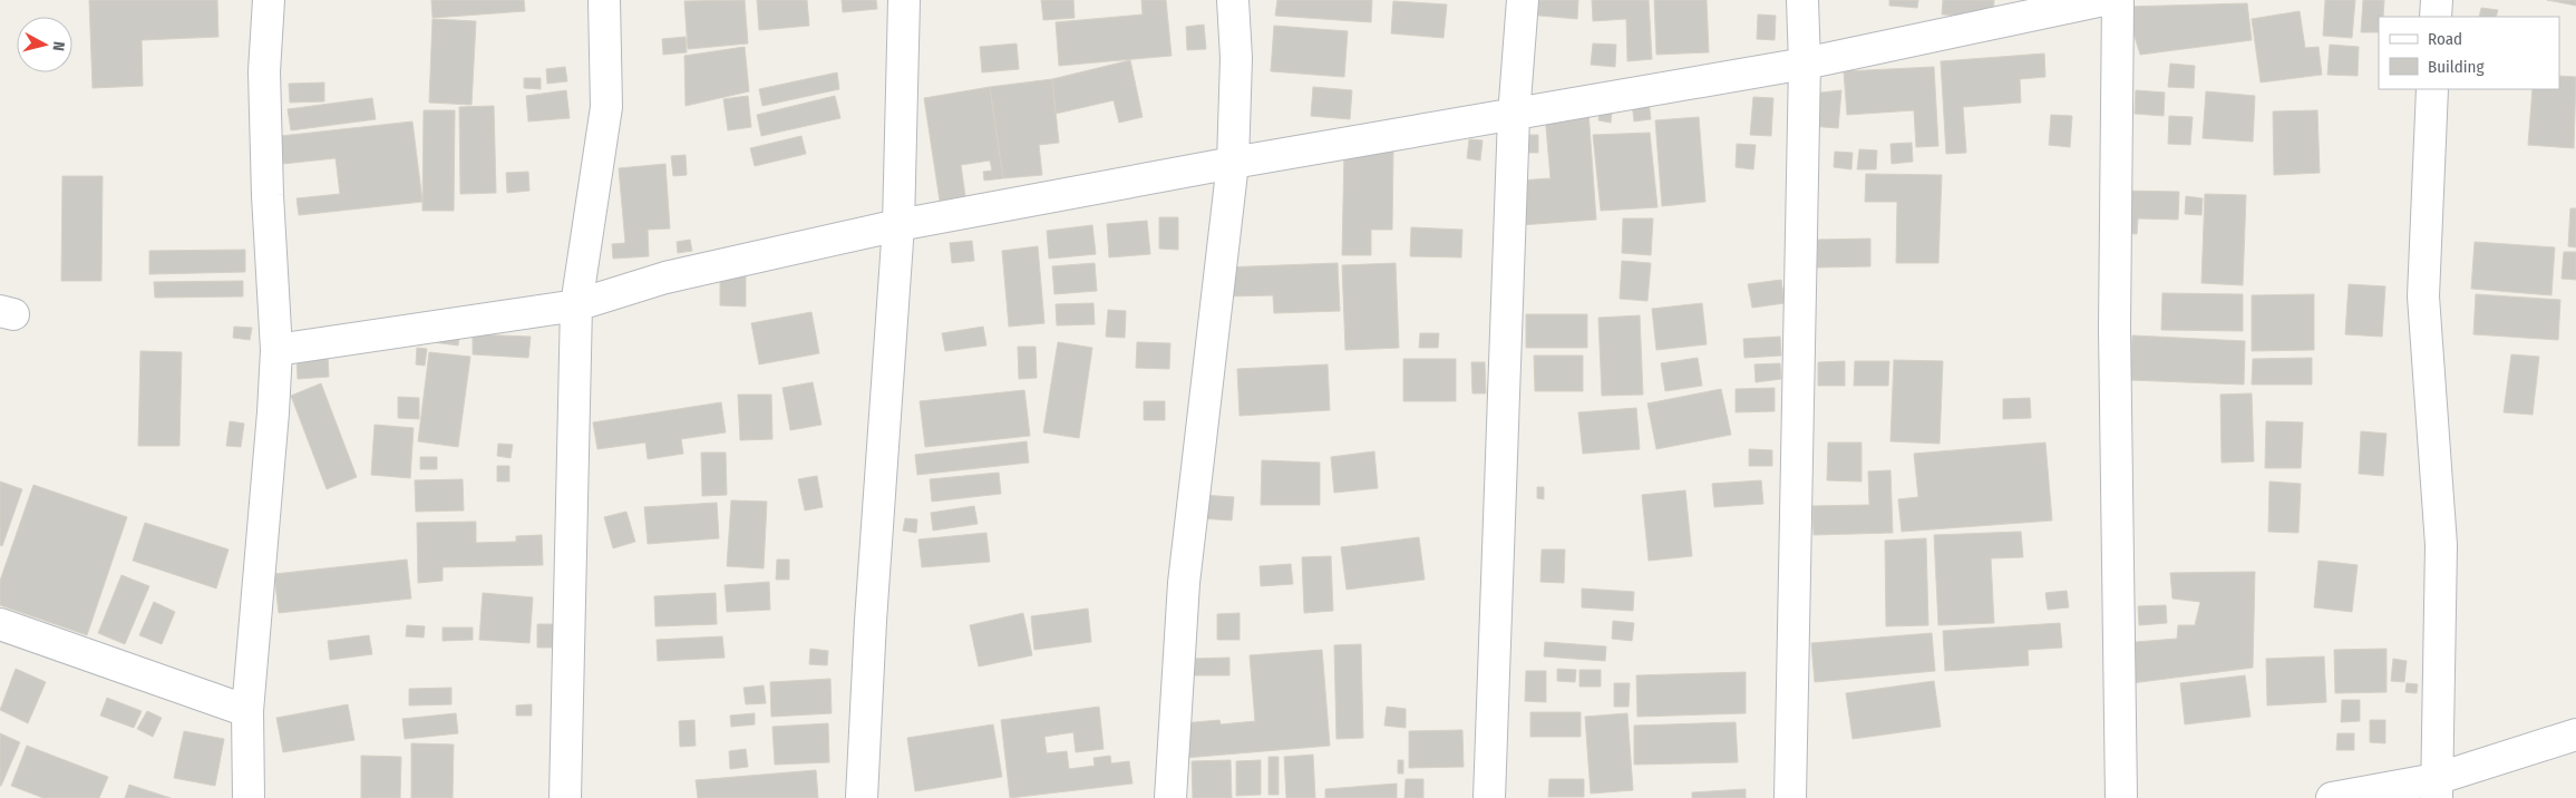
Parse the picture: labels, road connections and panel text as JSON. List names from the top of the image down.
{
  "legend": ["Road", "Building"],
  "north": "right"
}
